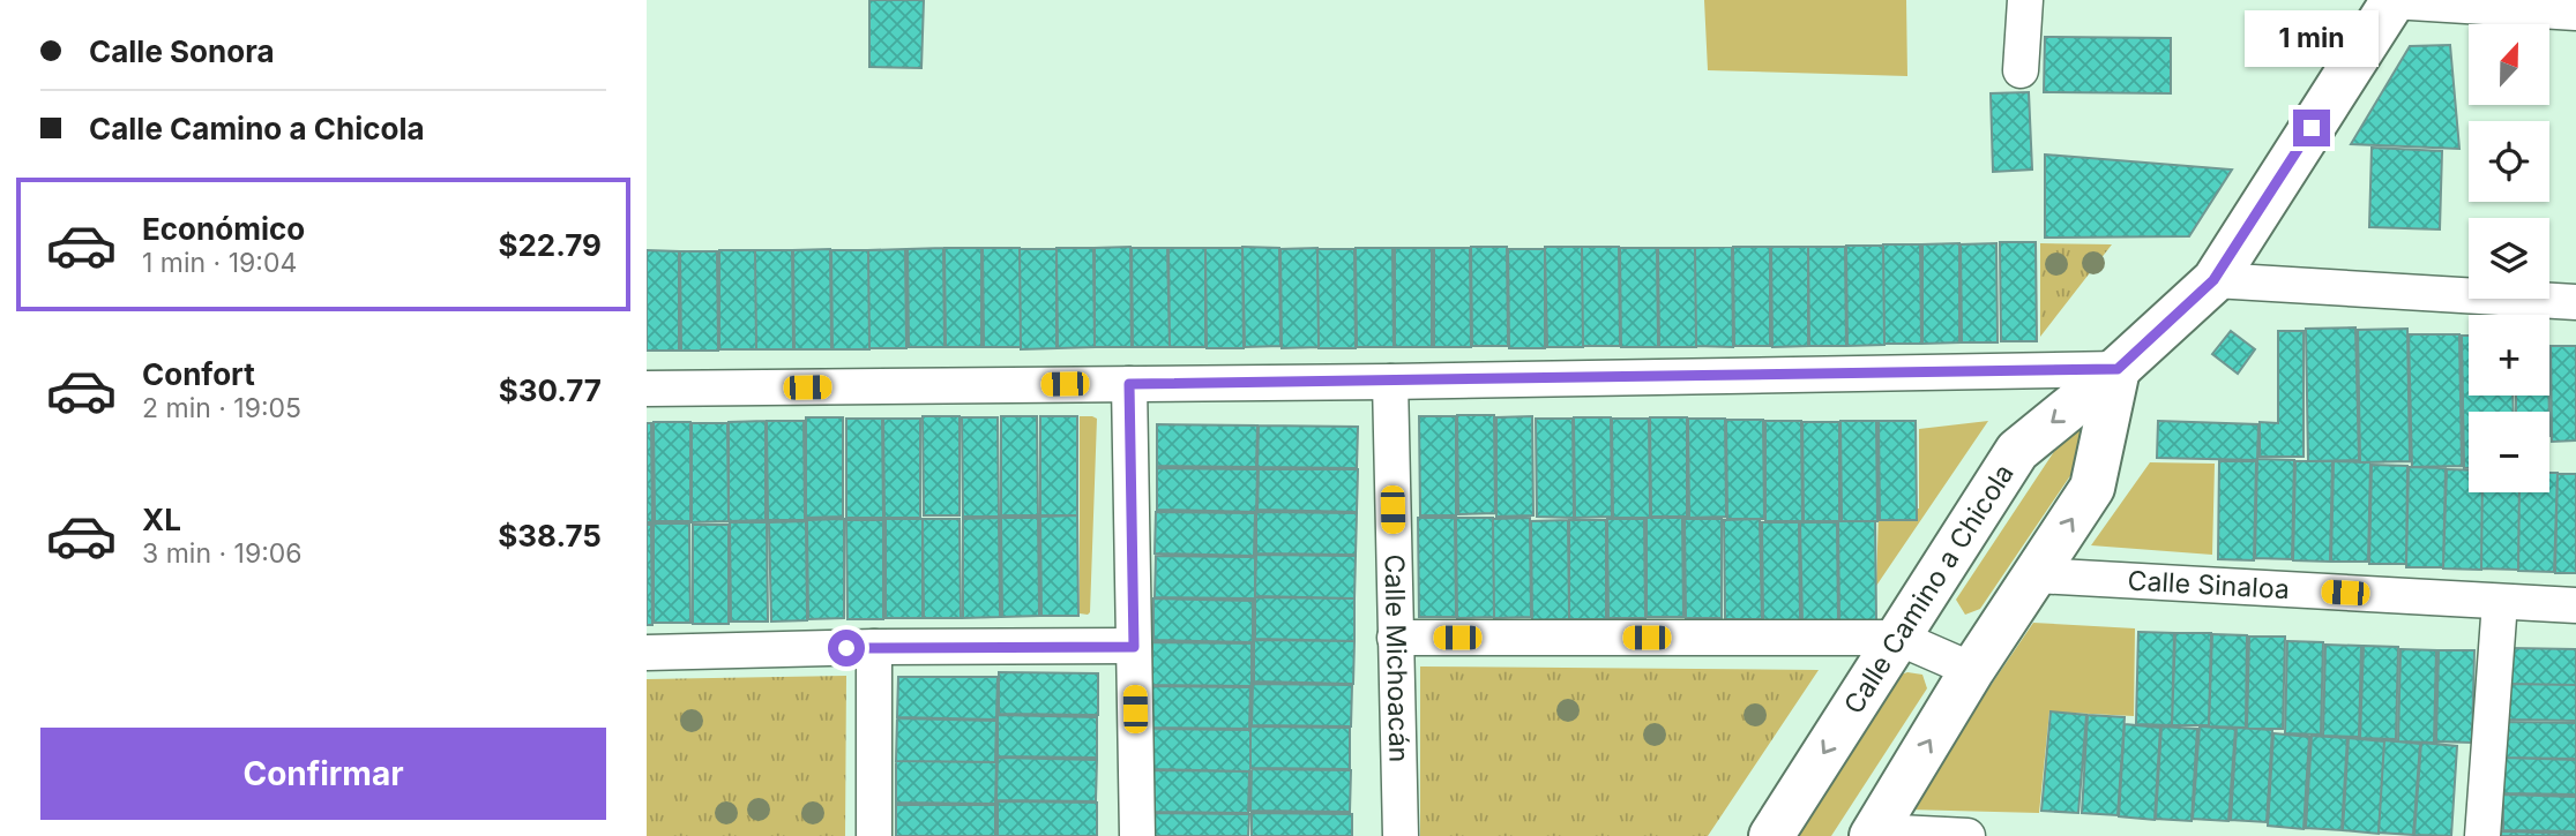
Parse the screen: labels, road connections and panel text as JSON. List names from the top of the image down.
{
  "streets": {
    "street": ["Calle Sinaloa", "Calle Camino a Chicola", "Calle Michoacán"]
  },
  "north": "top",
  "page": {
    "banner": ["Calle Sonora", "Calle Camino a Chicola"],
    "bubble": "1 min",
    "map_buttons": ["+", "−"],
    "list": [
      {
        "name": "Económico",
        "note": "1 min · 19:04",
        "value": "$22.79"
      },
      {
        "name": "Confort",
        "note": "2 min · 19:05",
        "value": "$30.77"
      },
      {
        "name": "XL",
        "note": "3 min · 19:06",
        "value": "$38.75"
      }
    ],
    "buttons": "Confirmar"
  }
}
